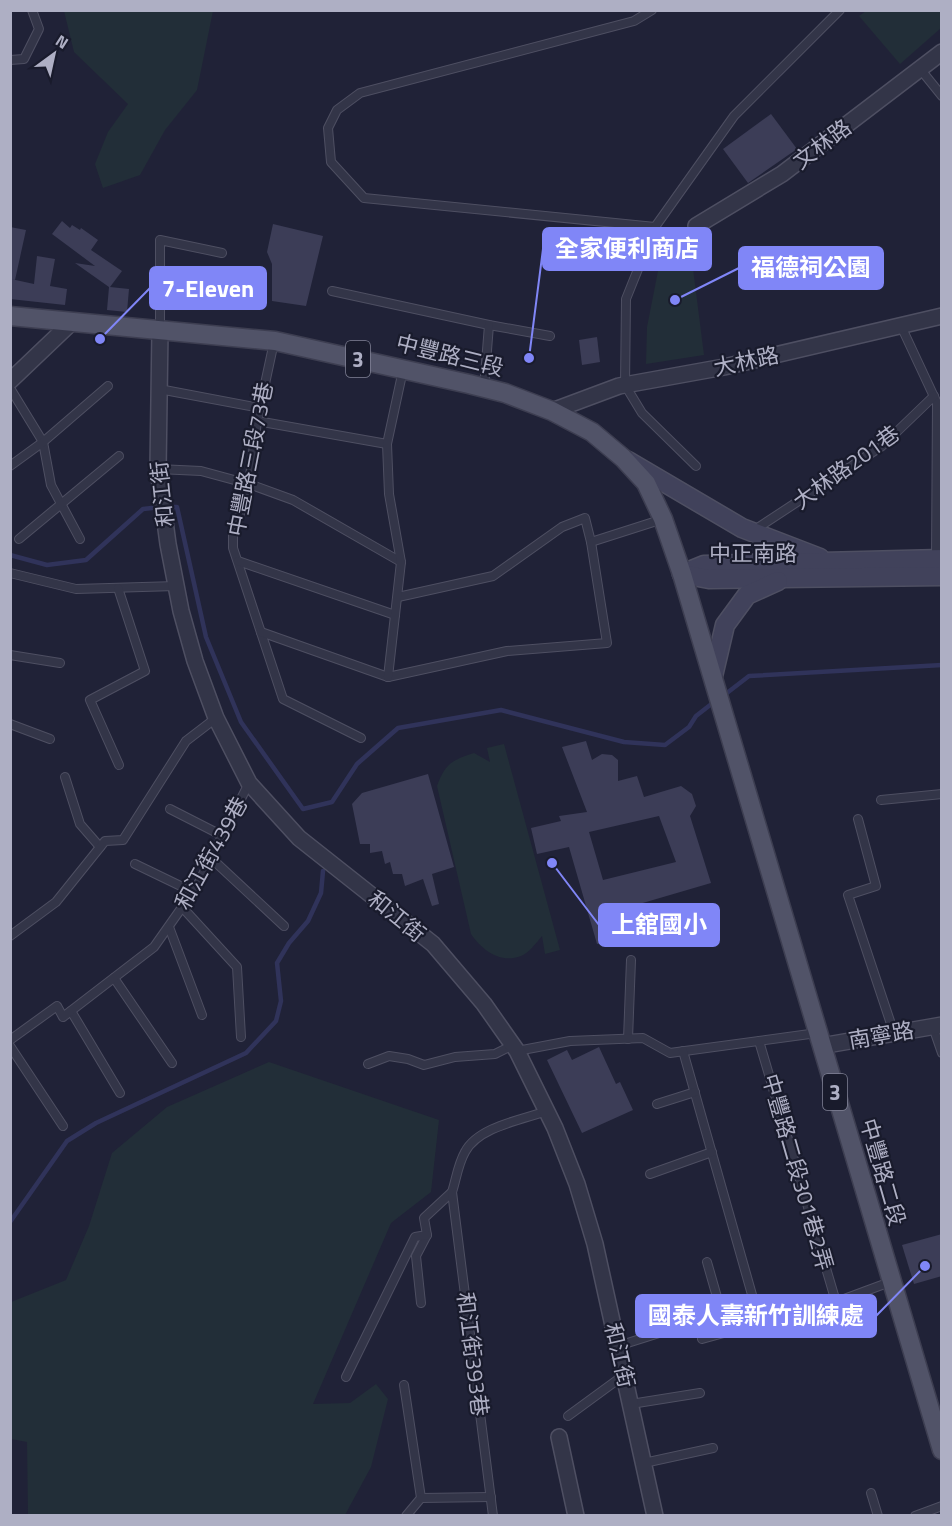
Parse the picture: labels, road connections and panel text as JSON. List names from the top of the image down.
{
  "streets": {
    "main road": ["中豐路三段", "3", "中豐路二段"],
    "street": [
      "文林路",
      "大林路",
      "和江街",
      "中正南路",
      "南寧路"
    ],
    "lane": [
      "中豐路三段73巷",
      "大林路201巷",
      "和江街439巷",
      "中豐路二段301巷2弄",
      "和江街393巷"
    ]
  },
  "crossings": [
    ["中豐路三段", "3"],
    ["中豐路三段", "大林路"],
    ["中豐路三段", "中豐路三段73巷"],
    ["中豐路三段", "和江街"],
    ["中豐路三段", "中正南路"],
    ["3", "中正南路"],
    ["3", "中豐路二段"],
    ["大林路", "大林路201巷"],
    ["大林路201巷", "中正南路"],
    ["和江街", "和江街439巷"],
    ["和江街", "和江街393巷"],
    ["南寧路", "中豐路二段"]
  ],
  "places": [
    "福德祠公園",
    "7-Eleven",
    "全家便利商店",
    "上舘國小",
    "國泰人壽新竹訓練處"
  ],
  "north": "top right"
}
